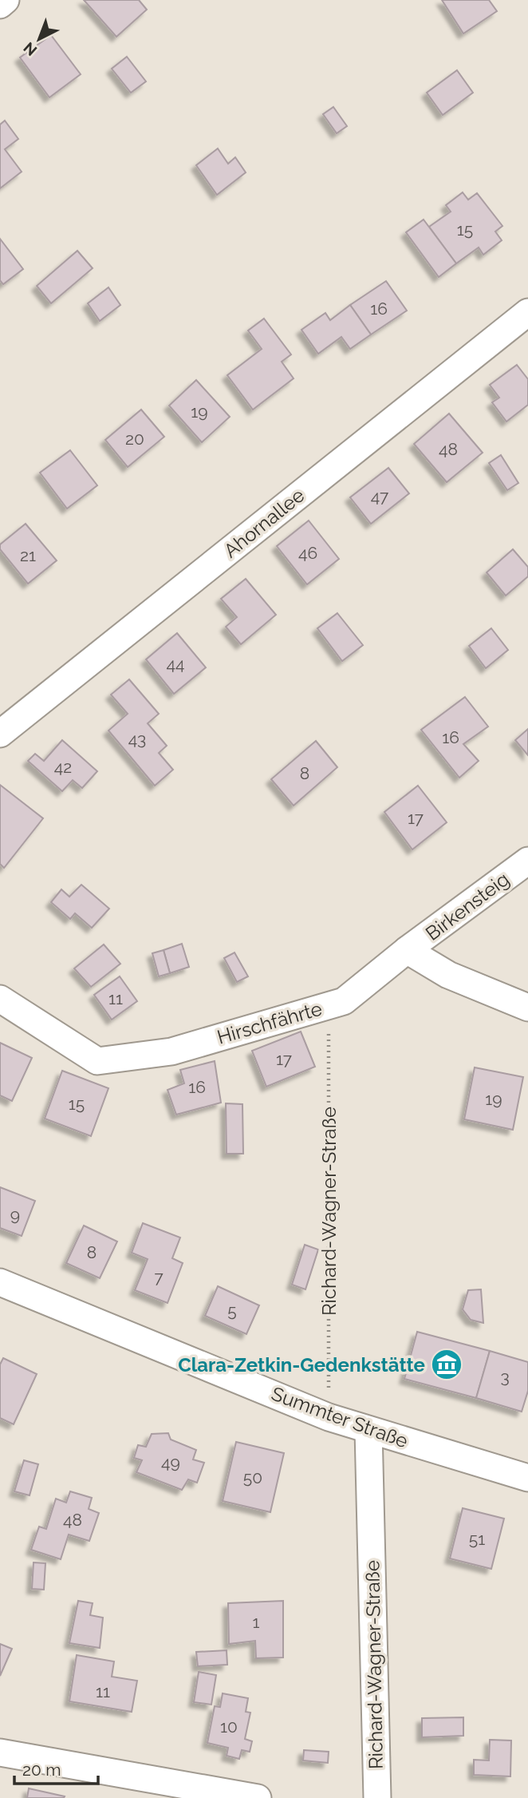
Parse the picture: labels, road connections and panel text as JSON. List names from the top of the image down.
{
  "streets": {
    "street": [
      "Ahornallee",
      "Birkensteig",
      "Hirschfährte",
      "Richard-Wagner-Straße",
      "Summter Straße"
    ]
  },
  "crossings": [
    ["Birkensteig", "Hirschfährte"],
    ["Hirschfährte", "Richard-Wagner-Straße"],
    ["Richard-Wagner-Straße", "Summter Straße"]
  ],
  "places": {
    "museum": ["Clara-Zetkin-Gedenkstätte"]
  },
  "house_numbers": [
    "15",
    "16",
    "19",
    "20",
    "48",
    "47",
    "46",
    "21",
    "44",
    "16",
    "43",
    "42",
    "8",
    "17",
    "11",
    "17",
    "16",
    "19",
    "15",
    "9",
    "8",
    "7",
    "5",
    "3",
    "49",
    "50",
    "48",
    "51",
    "1",
    "11",
    "10"
  ],
  "scale_bar": "20 m",
  "north": "bottom left"
}
